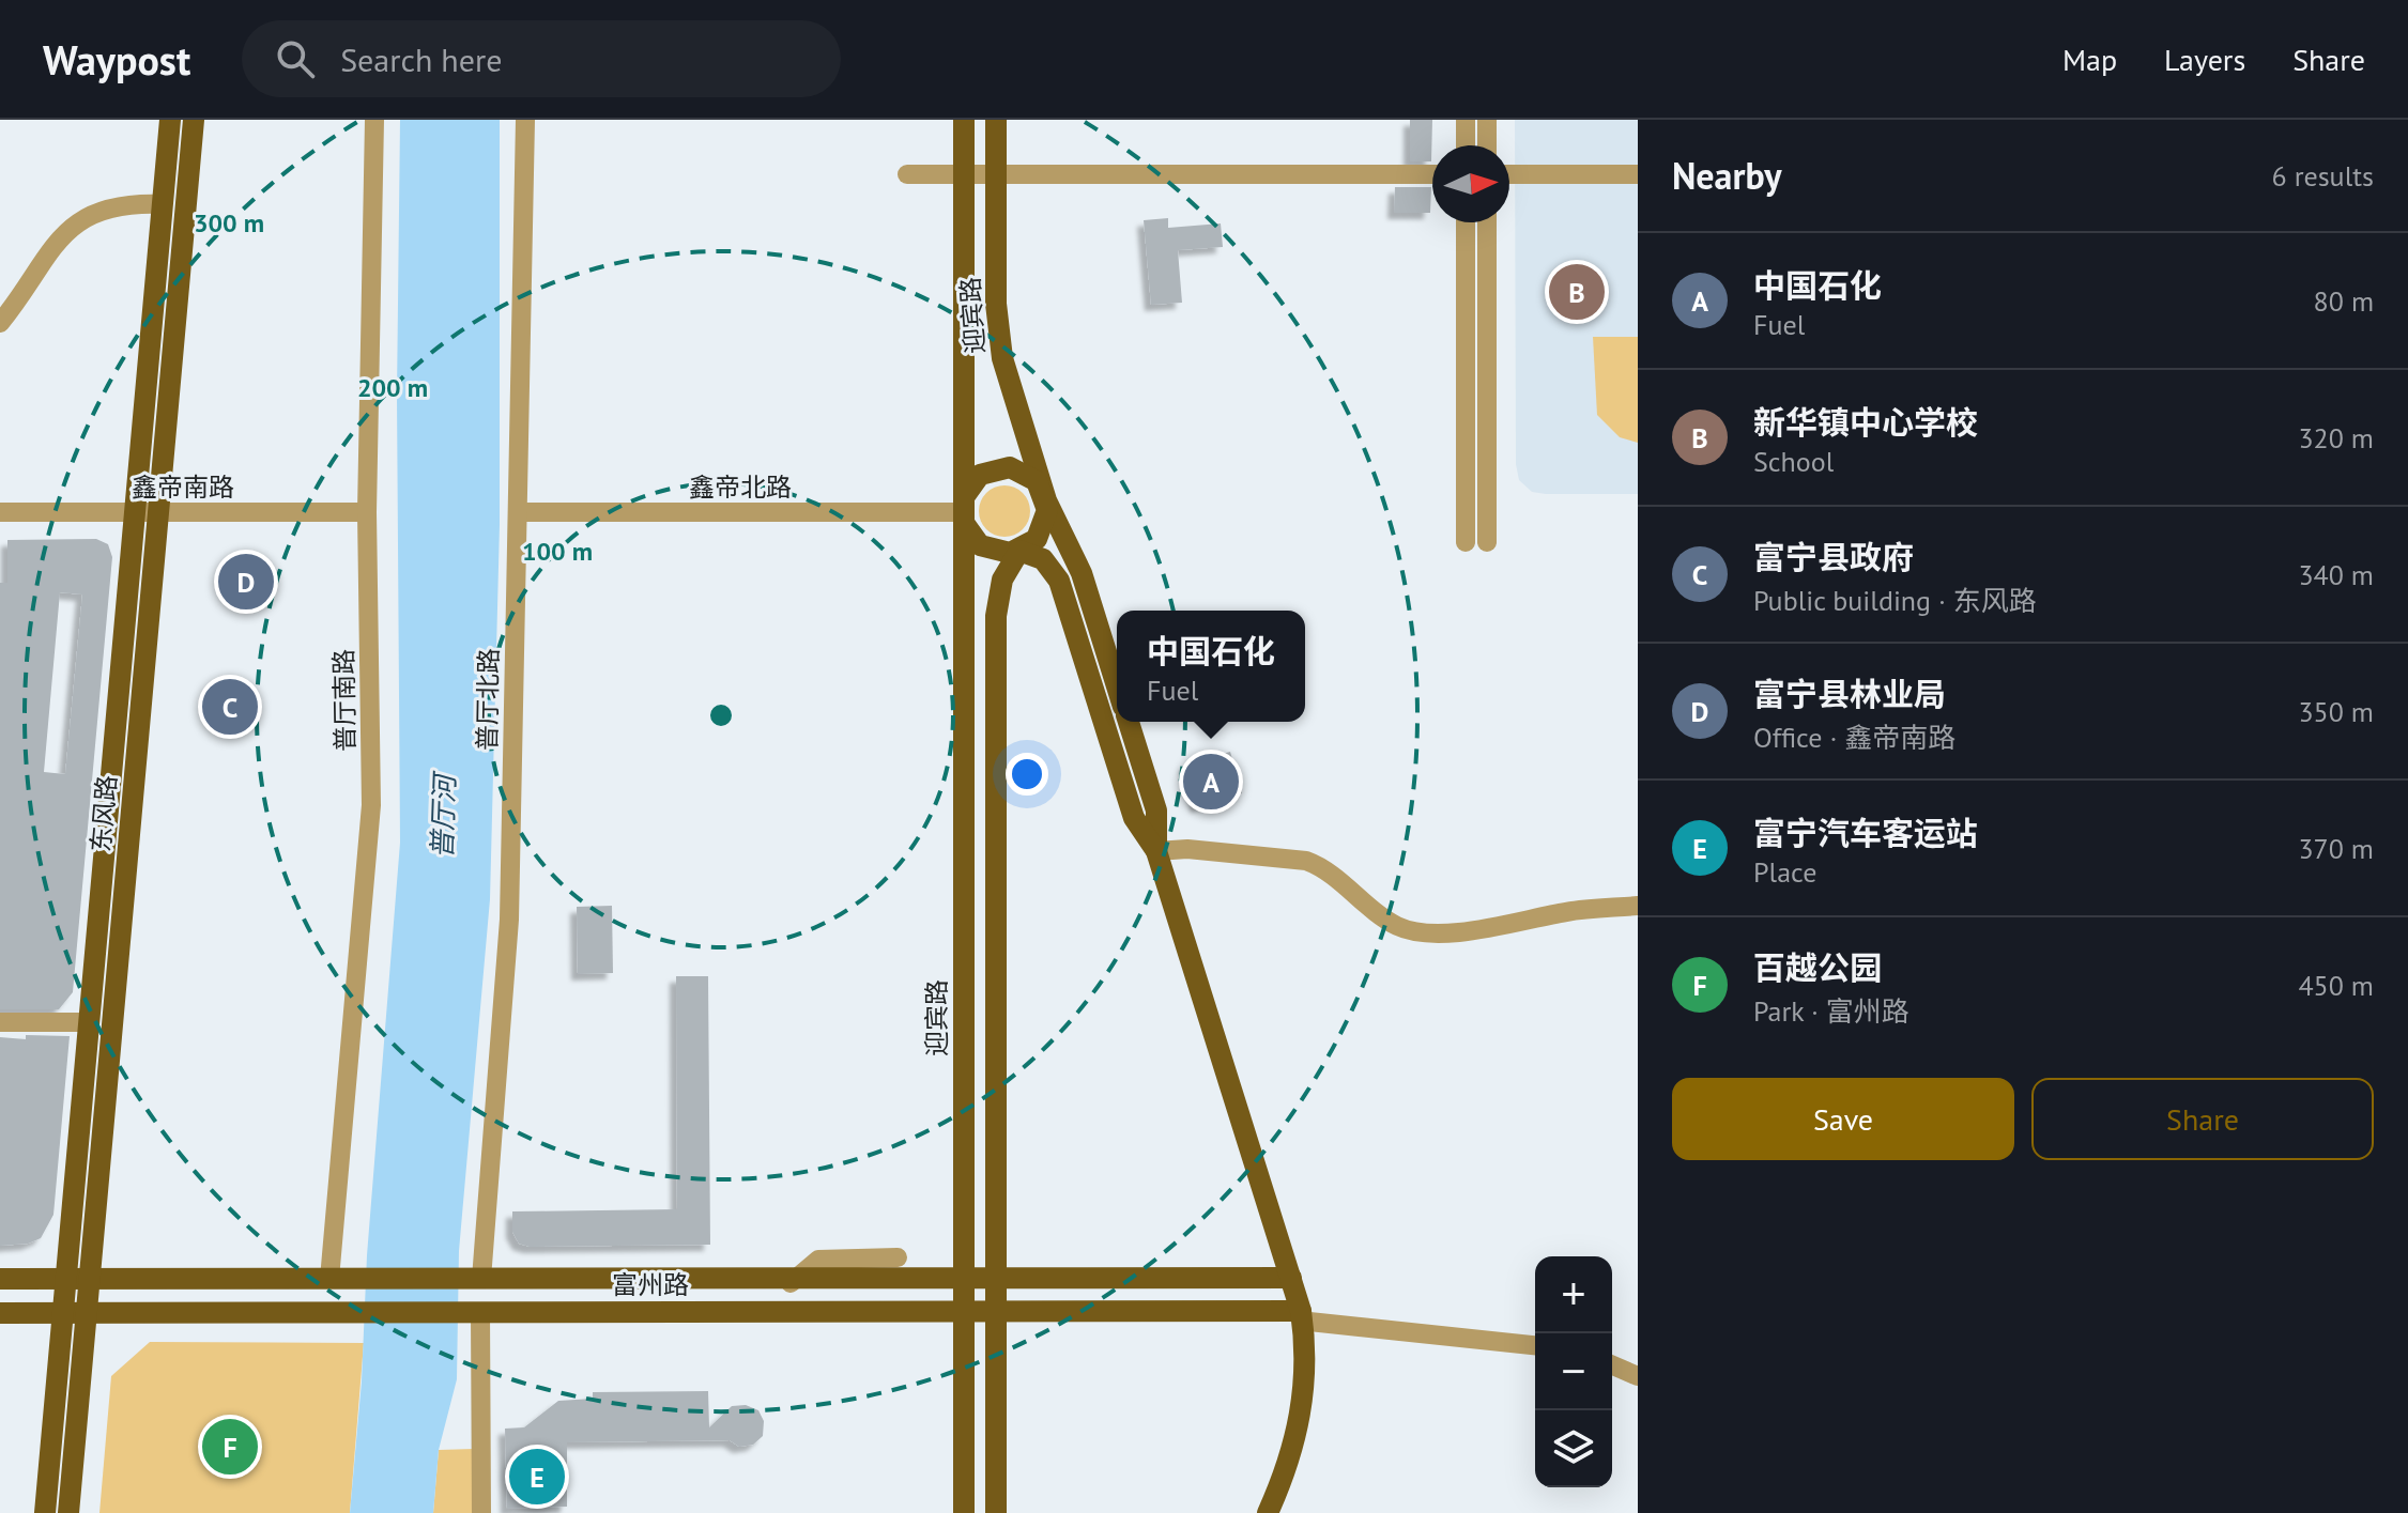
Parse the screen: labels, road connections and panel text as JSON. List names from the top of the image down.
{
  "streets": {
    "main road": ["迎宾路", "东风路", "富州路"],
    "street": [
      "鑫帝南路",
      "鑫帝北路",
      "普厅北路",
      "普厅南路"
    ]
  },
  "crossings": [
    ["迎宾路", "鑫帝北路"],
    ["迎宾路", "富州路"],
    ["鑫帝南路", "普厅南路"],
    ["鑫帝南路", "东风路"],
    ["鑫帝北路", "普厅北路"],
    ["普厅北路", "富州路"],
    ["普厅南路", "富州路"],
    ["东风路", "富州路"]
  ],
  "water": ["普厅河"],
  "north": "right",
  "page": {
    "header": "Waypost",
    "search": "Search here",
    "nav": ["Map", "Layers", "Share"],
    "heading": ["Nearby", "6 results"],
    "list": [
      {
        "mark": "A",
        "name": "中国石化",
        "note": "Fuel",
        "value": "80 m"
      },
      {
        "mark": "B",
        "name": "新华镇中心学校",
        "note": "School",
        "value": "320 m"
      },
      {
        "mark": "C",
        "name": "富宁县政府",
        "note": "Public building · 东风路",
        "value": "340 m"
      },
      {
        "mark": "D",
        "name": "富宁县林业局",
        "note": "Office · 鑫帝南路",
        "value": "350 m"
      },
      {
        "mark": "E",
        "name": "富宁汽车客运站",
        "note": "Place",
        "value": "370 m"
      },
      {
        "mark": "F",
        "name": "百越公园",
        "note": "Park · 富州路",
        "value": "450 m"
      }
    ],
    "pins": [
      "B",
      "D",
      "C",
      "A",
      "F",
      "E"
    ],
    "popup": ["中国石化", "Fuel"],
    "buttons": ["Save", "Share"],
    "map_buttons": ["+", "−"]
  },
  "rings": ["300 m", "200 m", "100 m"]
}
